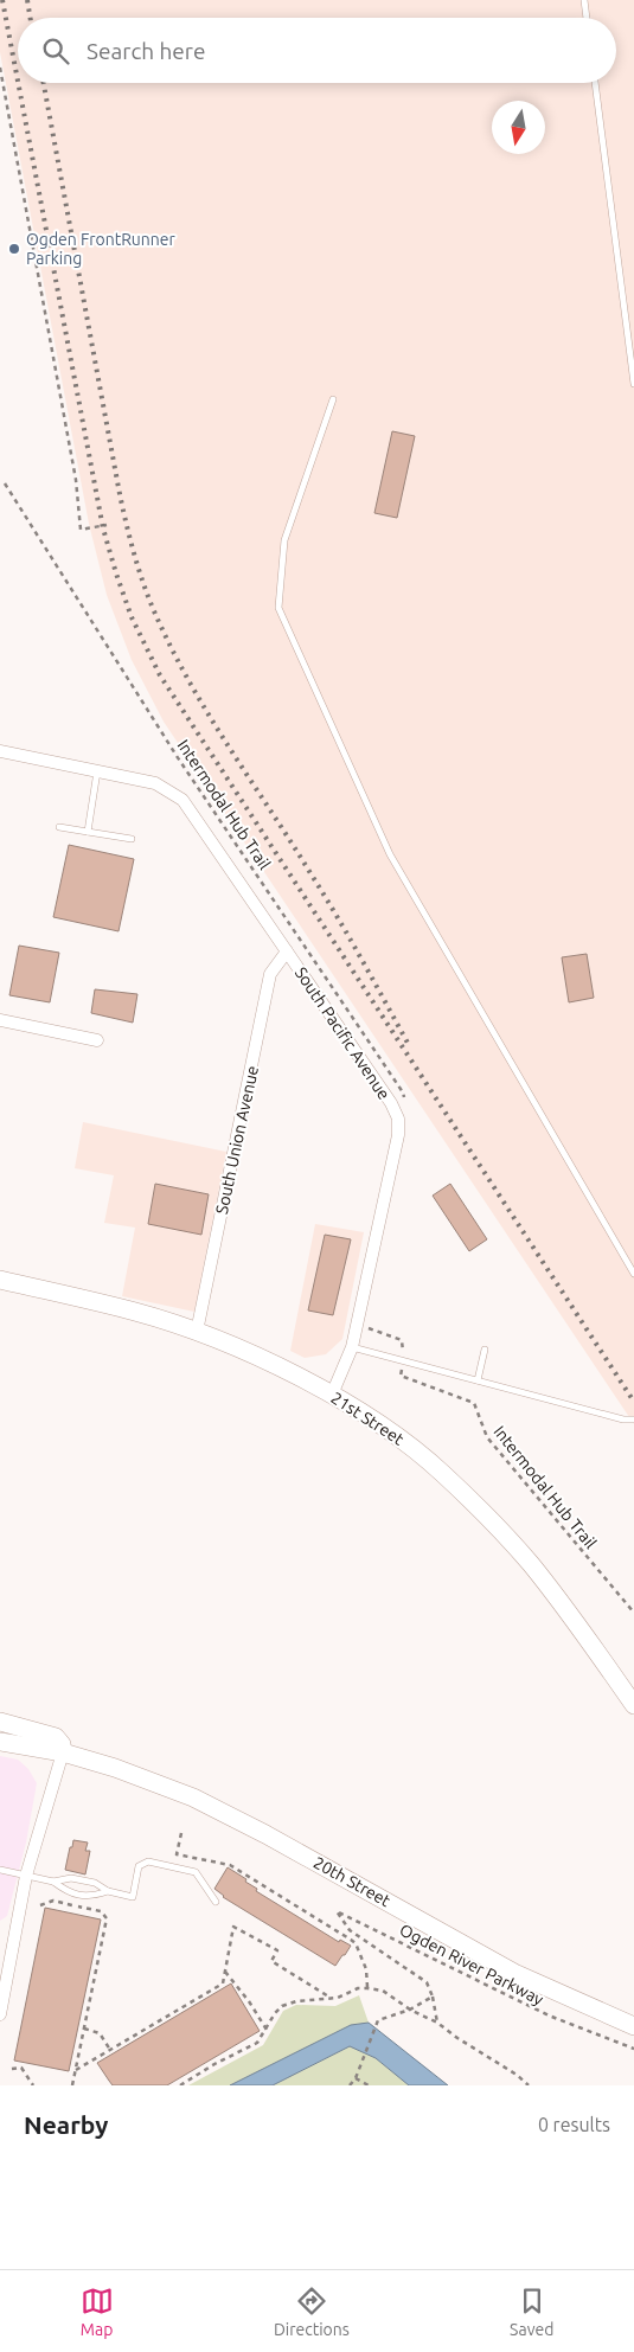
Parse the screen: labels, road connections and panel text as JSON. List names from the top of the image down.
{
  "streets": {
    "main road": ["21st Street", "20th Street"],
    "street": ["South Pacific Avenue", "South Union Avenue"],
    "path": ["Intermodal Hub Trail", "Ogden River Parkway"]
  },
  "crossings": [
    ["South Pacific Avenue", "South Union Avenue"],
    ["South Pacific Avenue", "21st Street"],
    ["South Union Avenue", "21st Street"]
  ],
  "places": ["Ogden FrontRunner Parking"],
  "north": "bottom",
  "page": {
    "search": "Search here",
    "heading": ["Nearby", "0 results"],
    "nav": ["Map", "Directions", "Saved"]
  }
}
